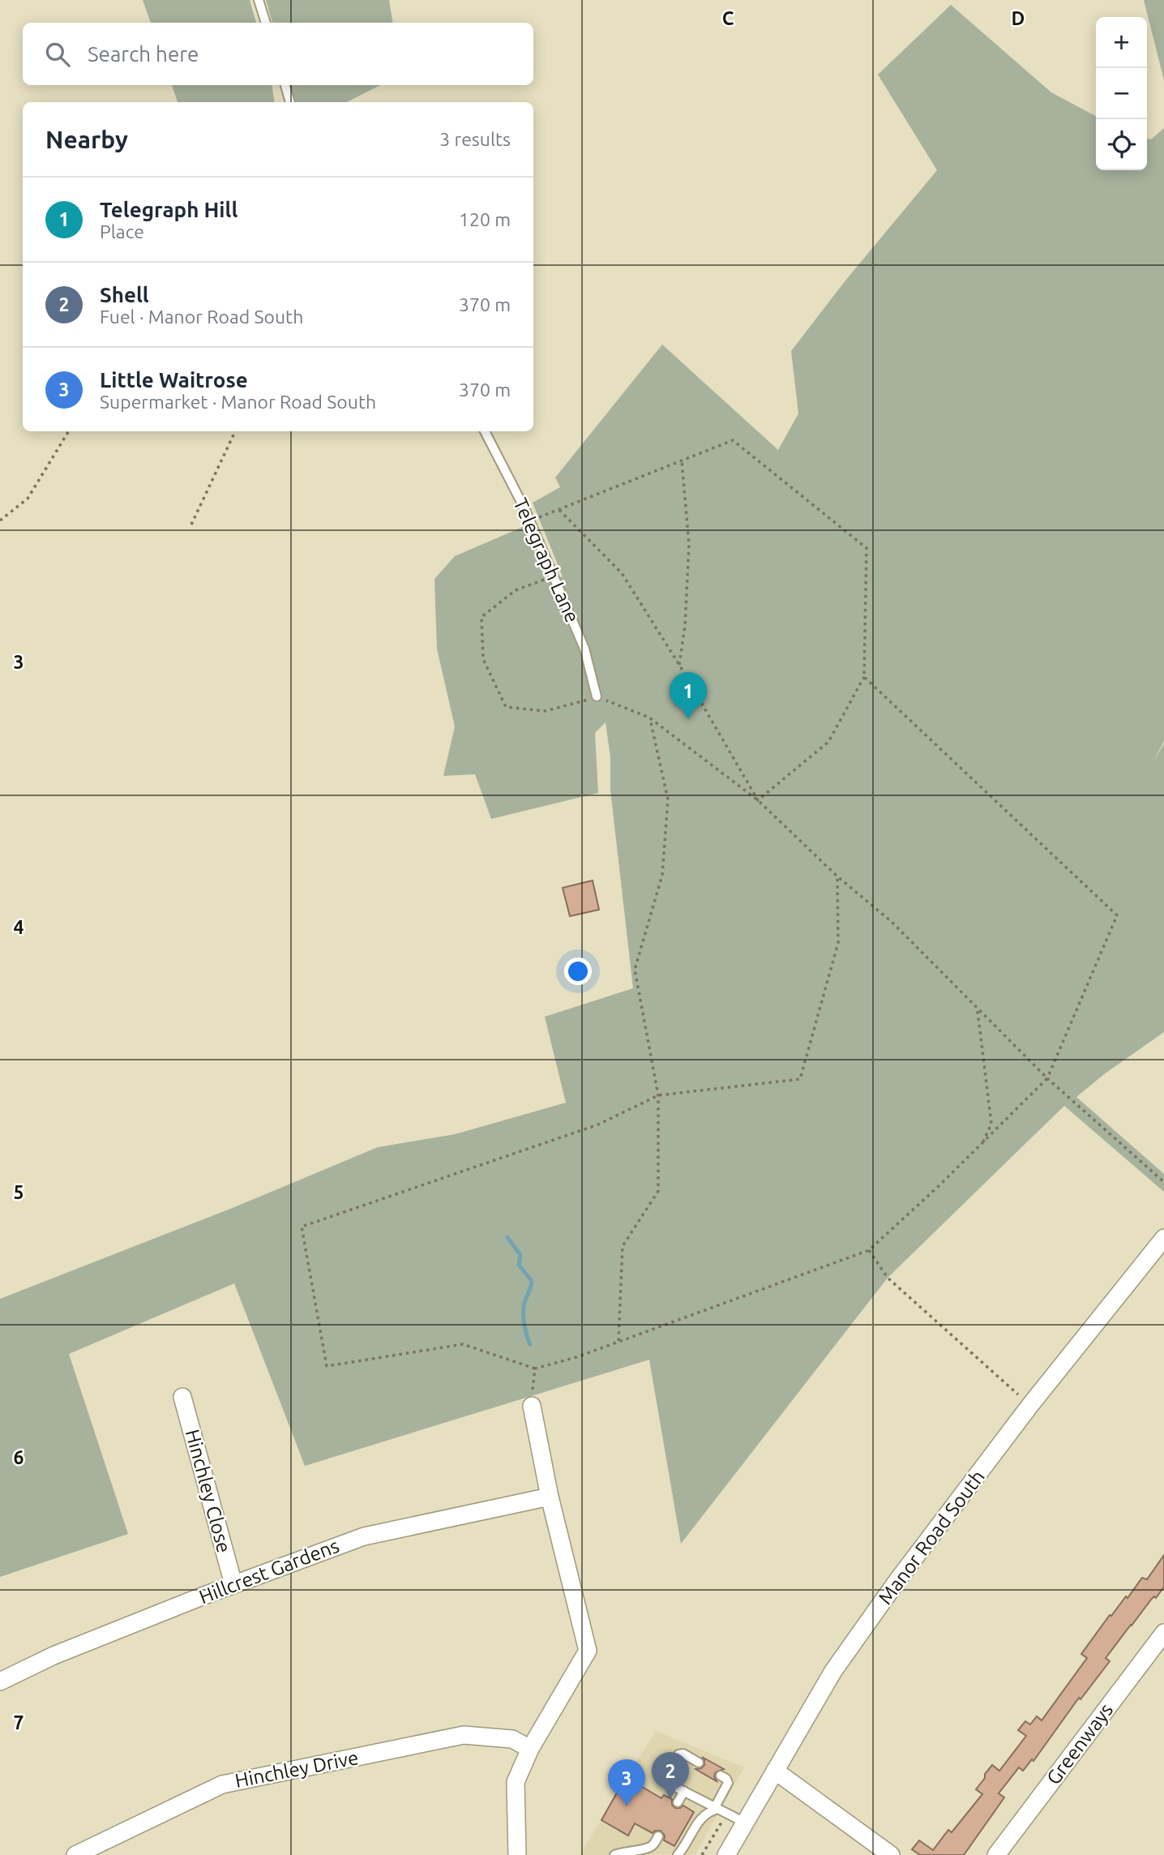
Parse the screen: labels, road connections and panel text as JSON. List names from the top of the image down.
{
  "streets": {
    "street": [
      "Hinchley Close",
      "Manor Road South",
      "Hillcrest Gardens",
      "Greenways",
      "Hinchley Drive"
    ],
    "lane": ["Telegraph Lane"]
  },
  "crossings": [
    ["Hinchley Close", "Hillcrest Gardens"]
  ],
  "page": {
    "map_buttons": ["+", "−"],
    "search": "Search here",
    "heading": ["Nearby", "3 results"],
    "list": [
      {
        "mark": "1",
        "name": "Telegraph Hill",
        "note": "Place",
        "value": "120 m"
      },
      {
        "mark": "2",
        "name": "Shell",
        "note": "Fuel · Manor Road South",
        "value": "370 m"
      },
      {
        "mark": "3",
        "name": "Little Waitrose",
        "note": "Supermarket · Manor Road South",
        "value": "370 m"
      }
    ],
    "pins": ["1", "2", "3"]
  },
  "grid": {
    "columns": ["C", "D"],
    "rows": [
      "3",
      "4",
      "5",
      "6",
      "7"
    ]
  }
}
